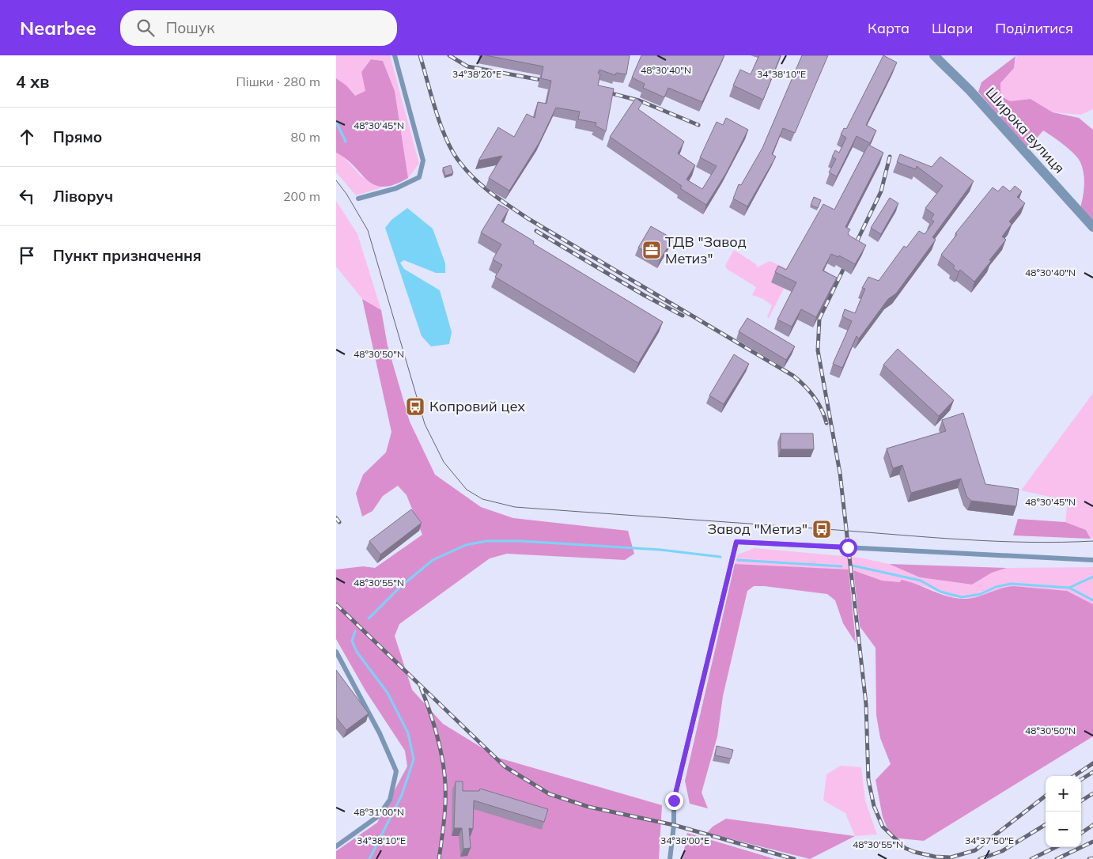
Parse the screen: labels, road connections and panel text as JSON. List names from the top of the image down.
{
  "streets": {
    "street": ["Широка вулиця"]
  },
  "places": {
    "office": ["ТДВ \"Завод Метиз\""],
    "bus stop": ["Копровий цех", "Завод \"Метиз\""]
  },
  "page": {
    "header": "Nearbee",
    "search": "Пошук",
    "nav": ["Карта", "Шари", "Поділитися"],
    "heading": ["4 хв", "Пішки · 280 m"],
    "list": [
      ["Прямо", "80 m"],
      ["Ліворуч", "200 m"],
      "Пункт призначення"
    ],
    "map_buttons": ["+", "−"]
  },
  "coordinates": [
    "48°30'40\"N",
    "34°38'20\"E",
    "34°38'10\"E",
    "48°30'45\"N",
    "48°30'50\"N",
    "48°30'55\"N",
    "48°31'00\"N",
    "34°38'00\"E",
    "34°37'50\"E"
  ]
}
